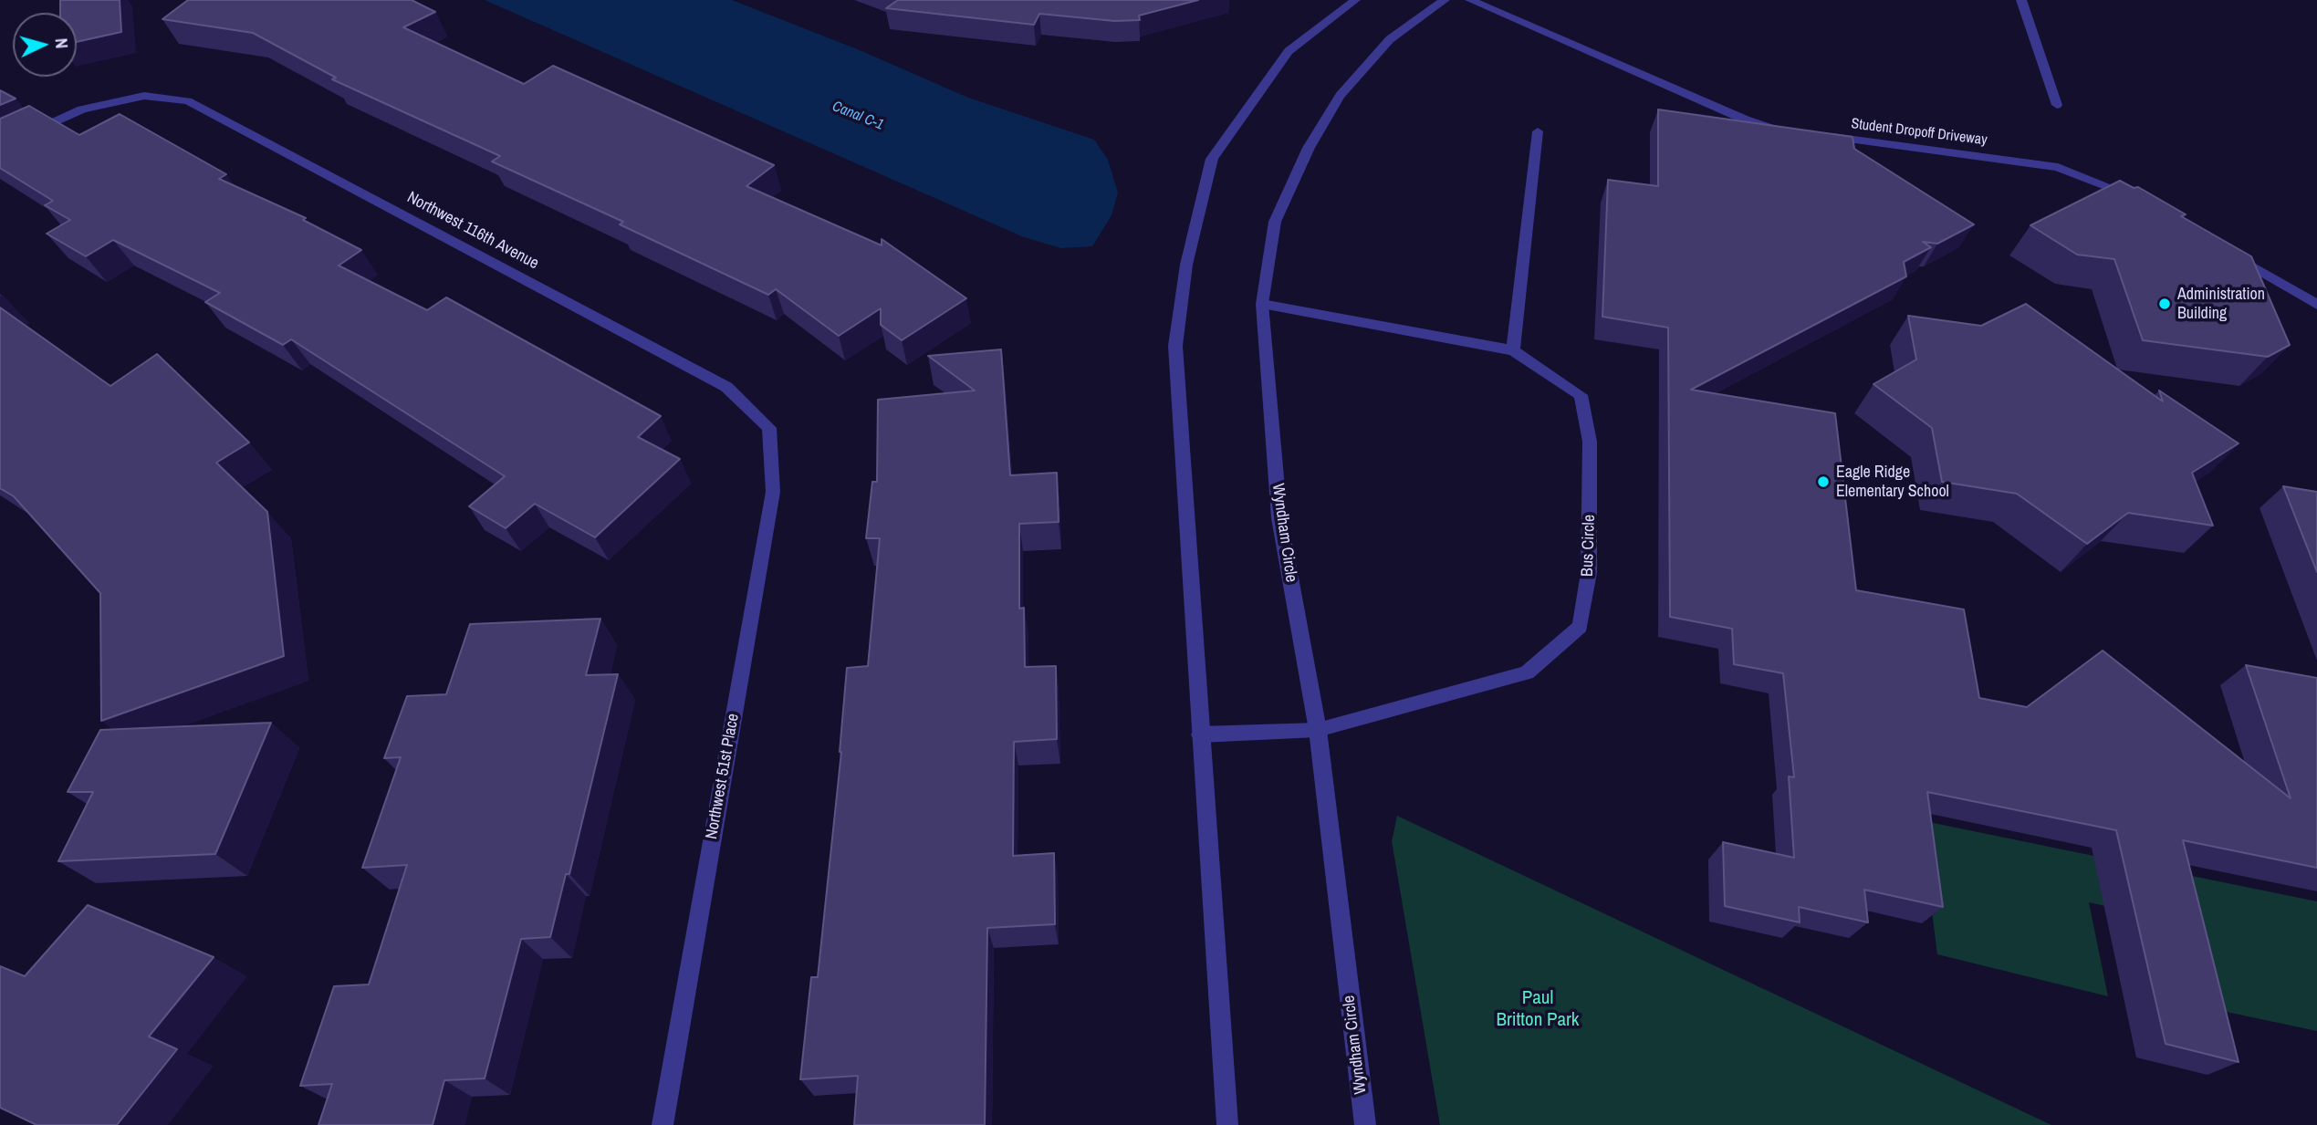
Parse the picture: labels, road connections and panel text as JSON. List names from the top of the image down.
{
  "streets": {
    "street": [
      "Student Dropoff Driveway",
      "Northwest 116th Avenue",
      "Wyndham Circle",
      "Bus Circle",
      "Northwest 51st Place"
    ]
  },
  "crossings": [
    ["Northwest 116th Avenue", "Northwest 51st Place"],
    ["Wyndham Circle", "Bus Circle"]
  ],
  "water": ["Canal C-1"],
  "parks": ["Paul Britton Park"],
  "places": ["Administration Building", "Eagle Ridge Elementary School"],
  "north": "right"
}
